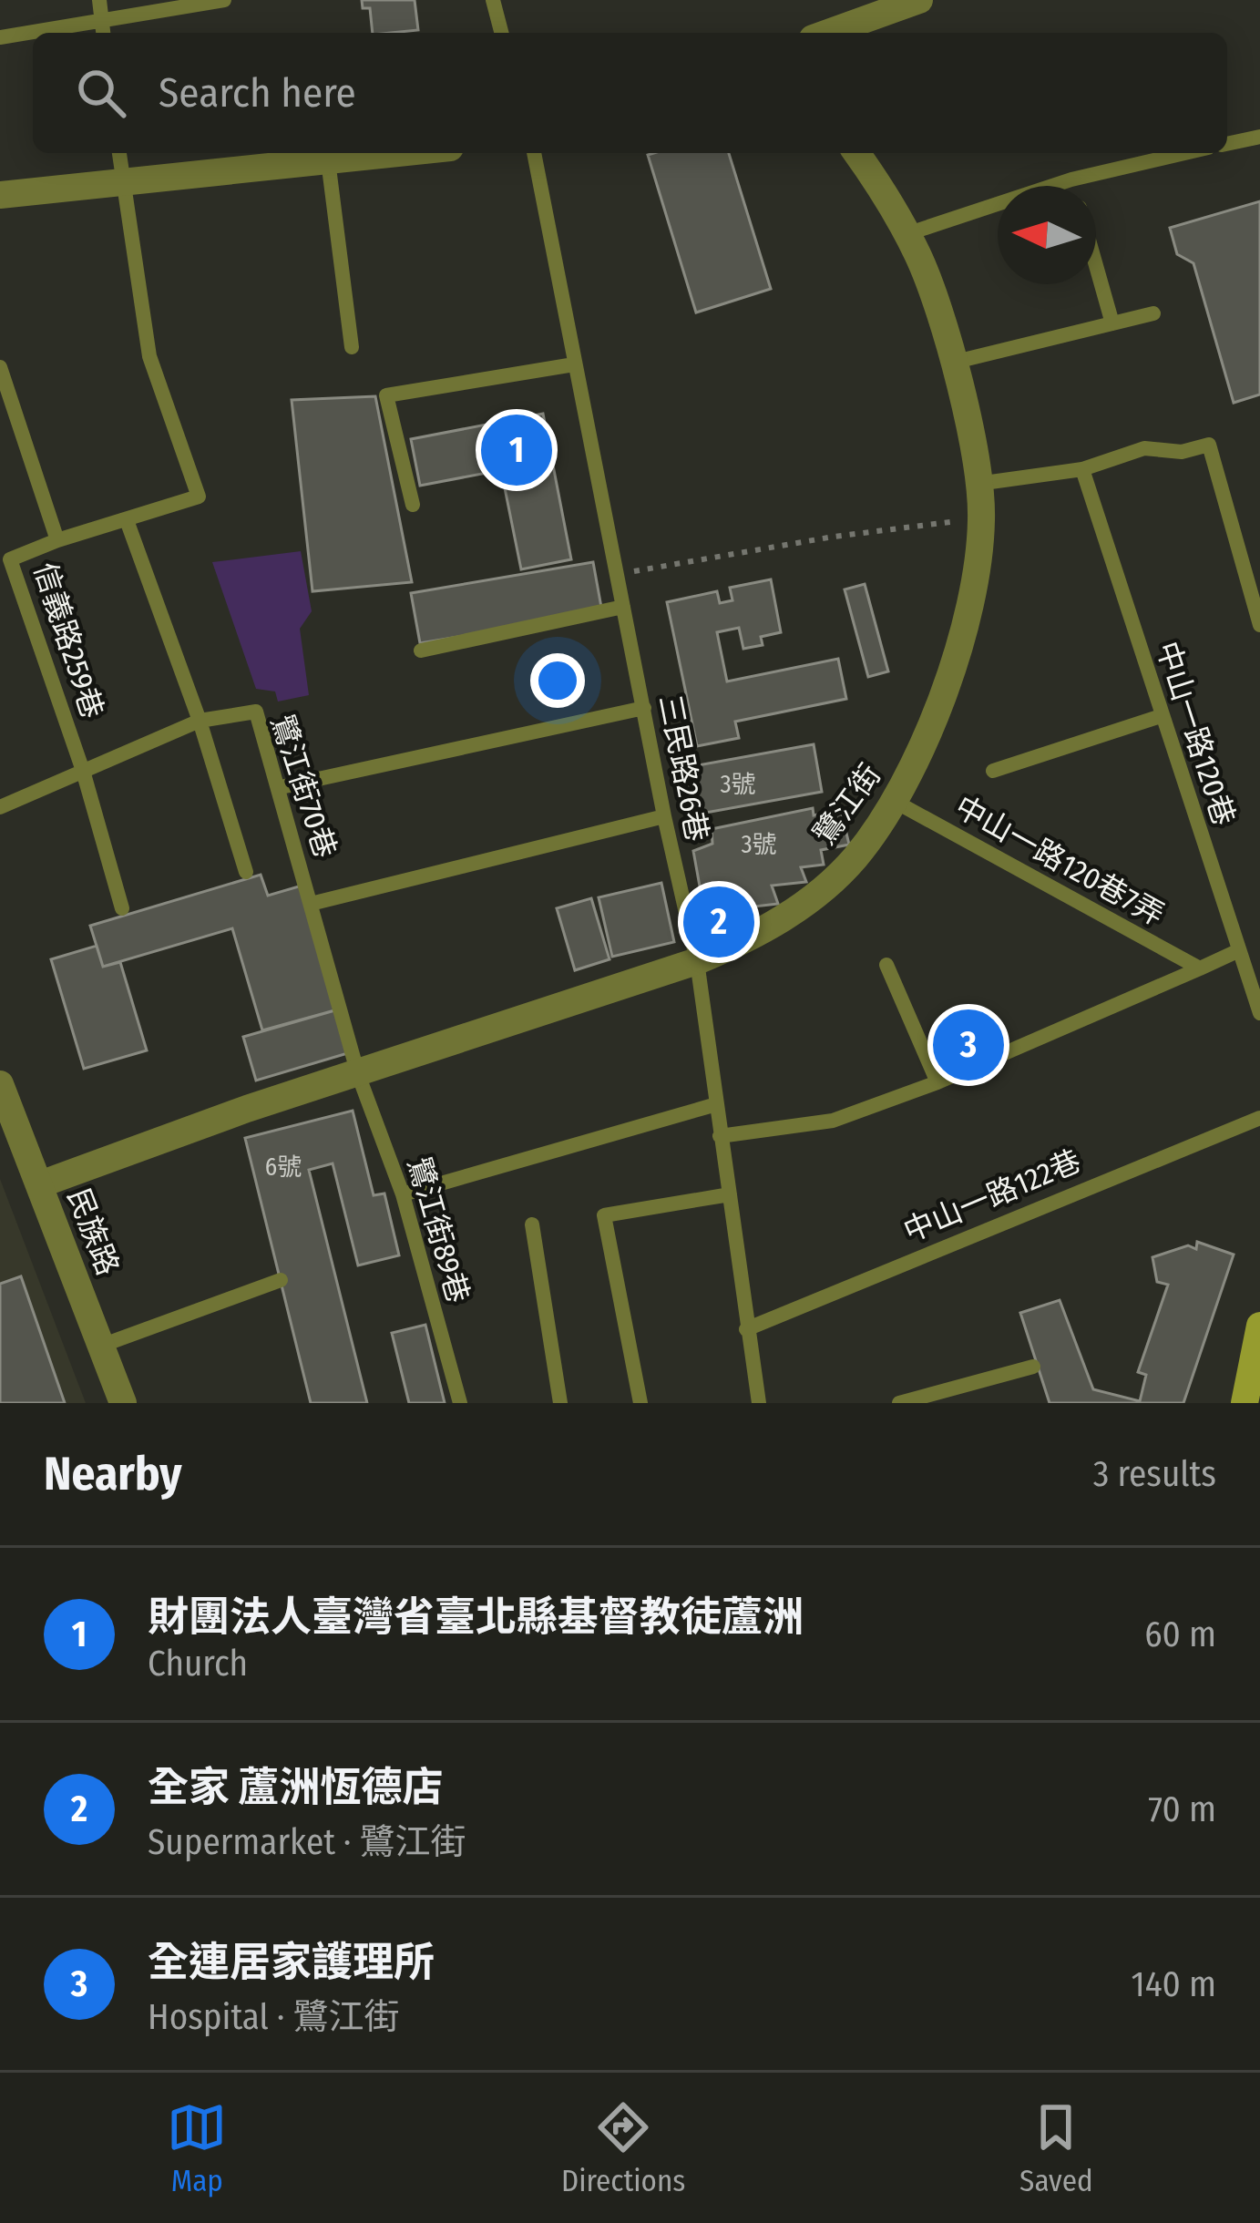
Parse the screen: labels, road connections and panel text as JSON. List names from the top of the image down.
{
  "streets": {
    "street": ["鷺江街", "民族路"],
    "lane": [
      "信義路259巷",
      "中山一路120巷",
      "三民路26巷",
      "鷺江街70巷",
      "中山一路120巷7弄",
      "中山一路122巷",
      "鷺江街89巷"
    ]
  },
  "crossings": [
    ["信義路259巷", "鷺江街70巷"],
    ["三民路26巷", "鷺江街"],
    ["三民路26巷", "中山一路122巷"],
    ["鷺江街70巷", "鷺江街"],
    ["鷺江街70巷", "鷺江街89巷"],
    ["鷺江街", "中山一路120巷7弄"],
    ["鷺江街", "鷺江街89巷"],
    ["鷺江街", "民族路"]
  ],
  "house_numbers": ["3號", "3號", "6號"],
  "north": "left",
  "page": {
    "search": "Search here",
    "pins": ["1", "2", "3"],
    "heading": ["Nearby", "3 results"],
    "list": [
      {
        "mark": "1",
        "name": "財團法人臺灣省臺北縣基督教徒蘆洲",
        "note": "Church",
        "value": "60 m"
      },
      {
        "mark": "2",
        "name": "全家 蘆洲恆德店",
        "note": "Supermarket · 鷺江街",
        "value": "70 m"
      },
      {
        "mark": "3",
        "name": "全連居家護理所",
        "note": "Hospital · 鷺江街",
        "value": "140 m"
      }
    ],
    "nav": ["Map", "Directions", "Saved"]
  }
}
